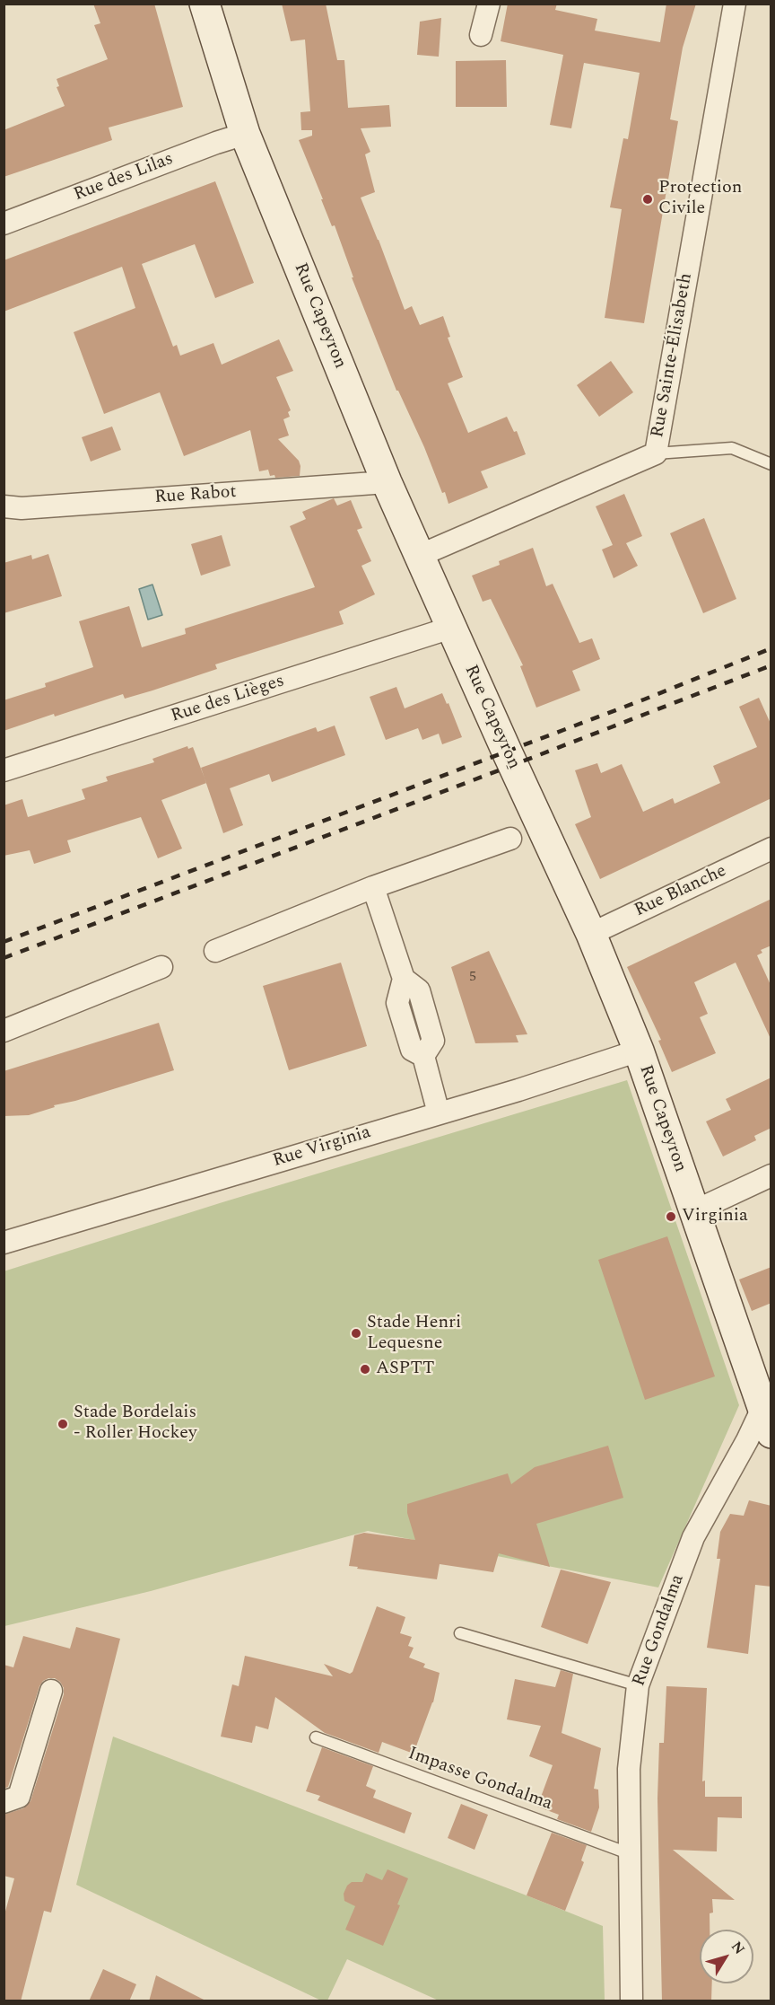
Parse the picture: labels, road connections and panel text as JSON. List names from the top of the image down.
{
  "streets": {
    "street": [
      "Rue des Lilas",
      "Rue Capeyron",
      "Rue Sainte-Élisabeth",
      "Rue Rabot",
      "Rue des Lièges",
      "Rue Blanche",
      "Rue Virginia",
      "Rue Gondalma"
    ],
    "lane": ["Impasse Gondalma"]
  },
  "crossings": [
    ["Rue des Lilas", "Rue Capeyron"],
    ["Rue Capeyron", "Rue Sainte-Élisabeth"],
    ["Rue Capeyron", "Rue Rabot"],
    ["Rue Capeyron", "Rue des Lièges"],
    ["Rue Capeyron", "Rue Blanche"],
    ["Rue Capeyron", "Rue Virginia"],
    ["Rue Capeyron", "Rue Gondalma"],
    ["Rue Gondalma", "Impasse Gondalma"]
  ],
  "places": [
    "Protection Civile",
    "Virginia",
    "Stade Henri Lequesne",
    "ASPTT",
    "Stade Bordelais - Roller Hockey"
  ],
  "house_numbers": ["5"],
  "north": "top right"
}
